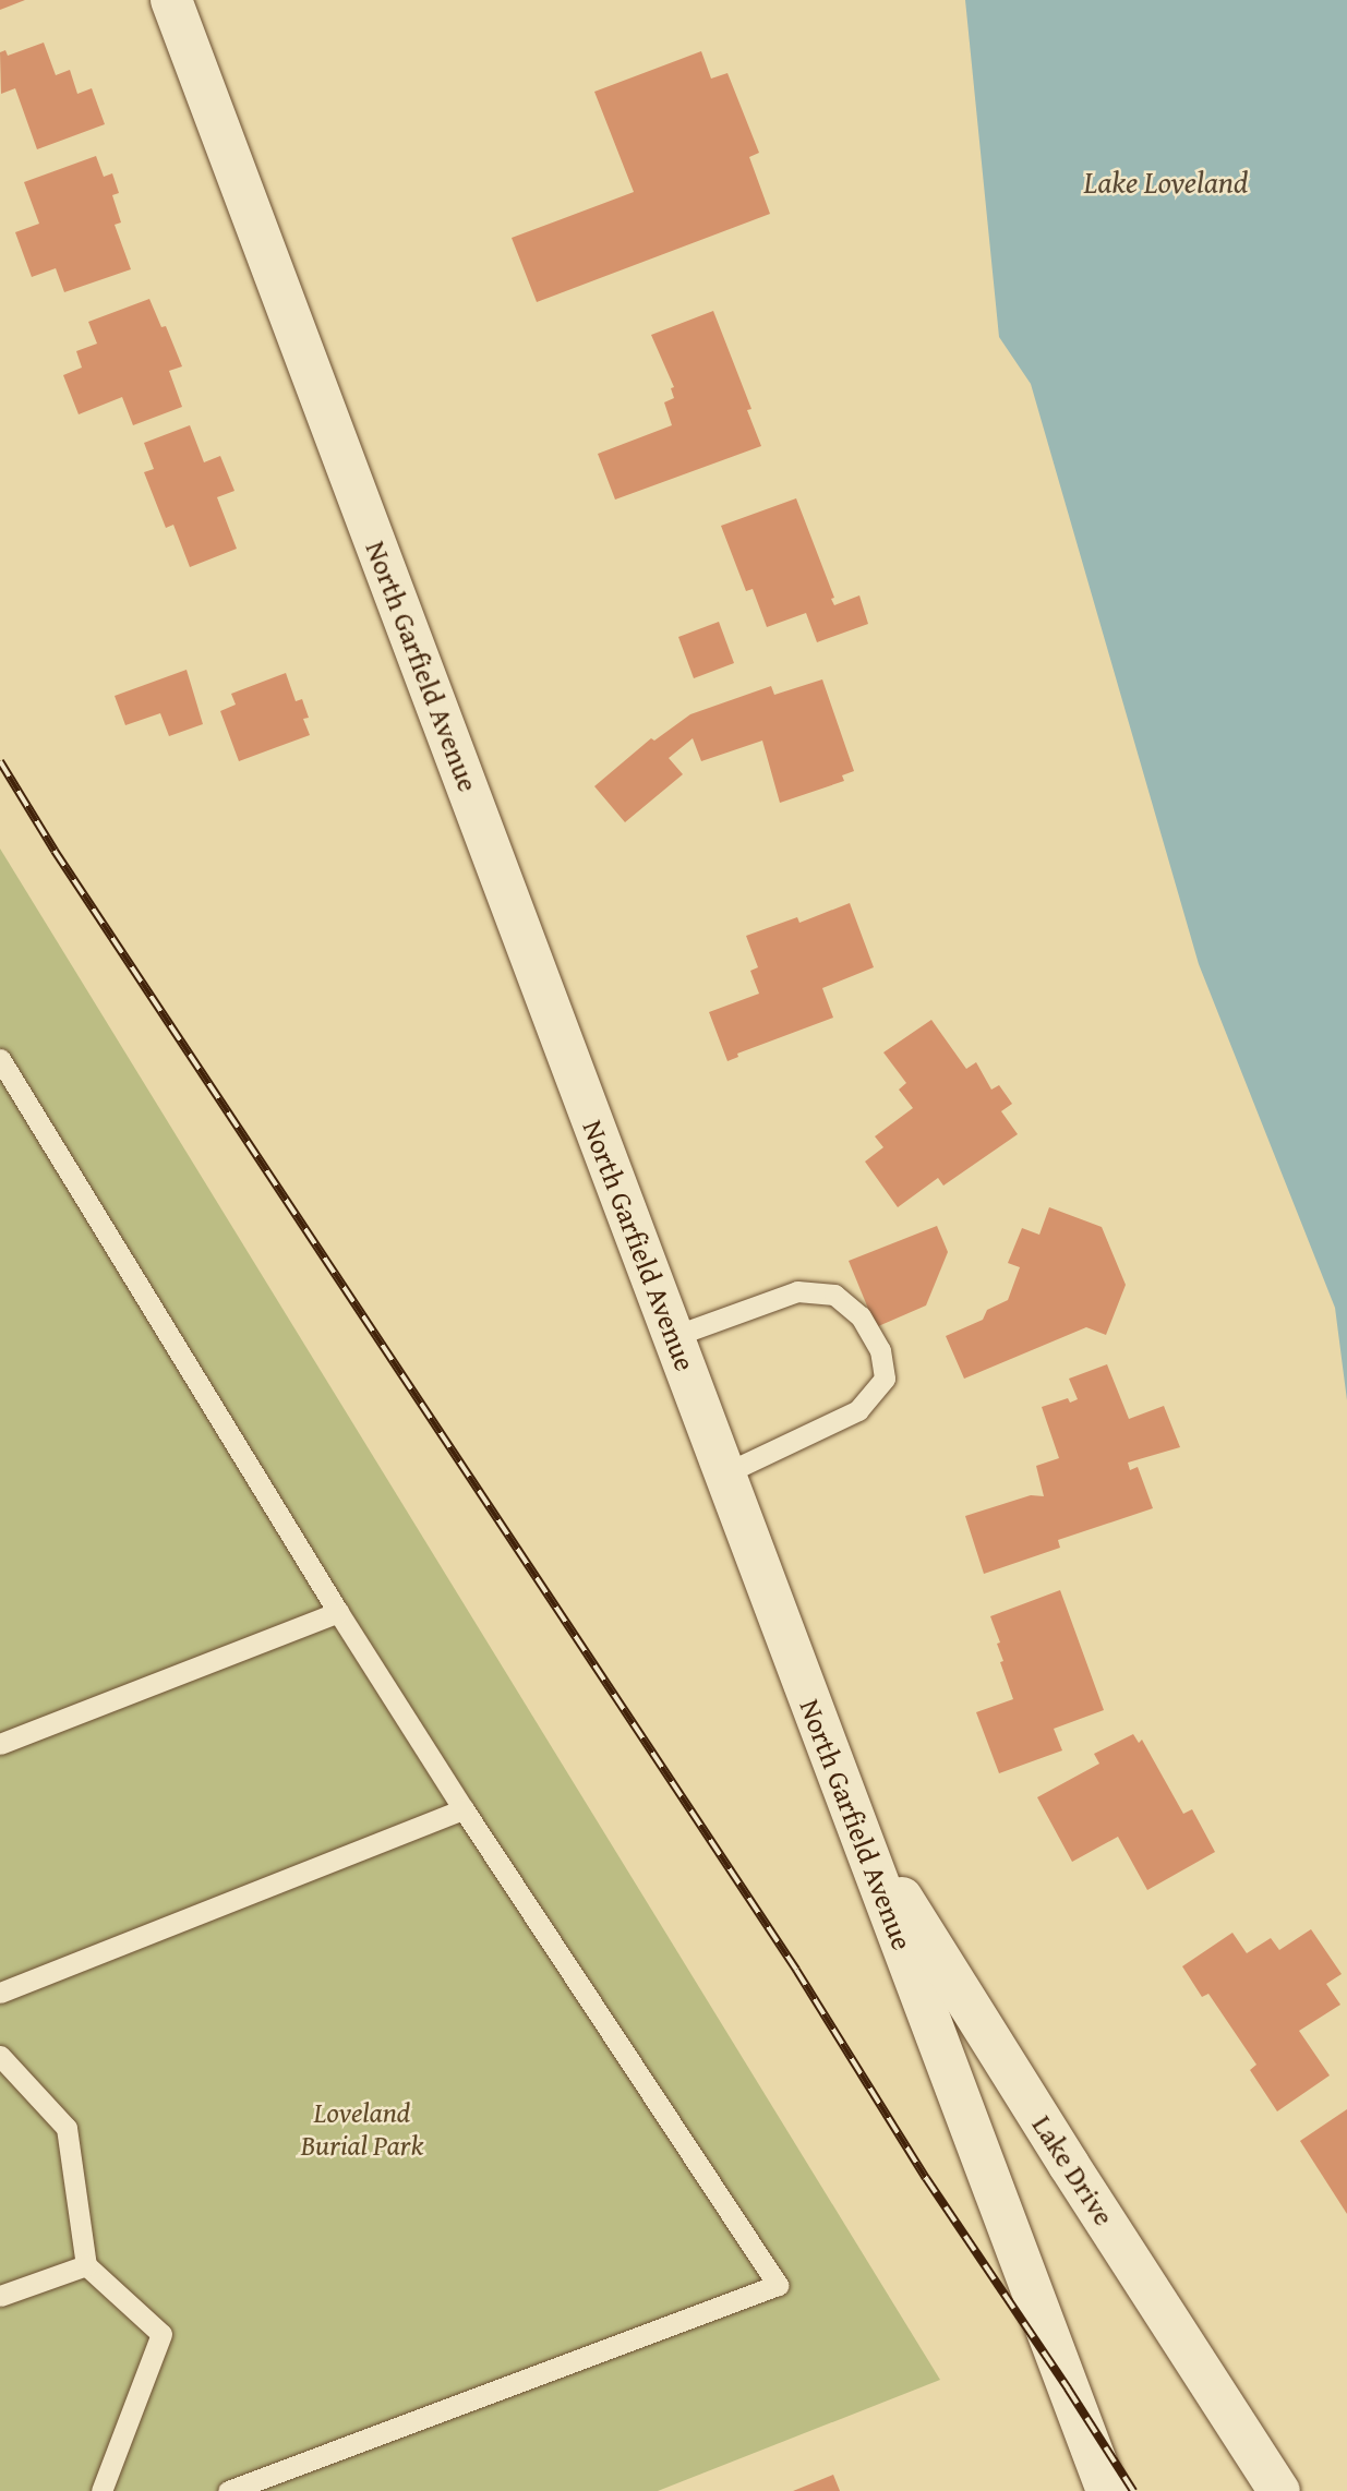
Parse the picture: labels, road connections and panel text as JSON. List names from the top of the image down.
{
  "streets": {
    "street": ["North Garfield Avenue", "Lake Drive"]
  },
  "crossings": [
    ["North Garfield Avenue", "Lake Drive"]
  ],
  "water": ["Lake Loveland"],
  "parks": ["Loveland Burial Park"]
}
